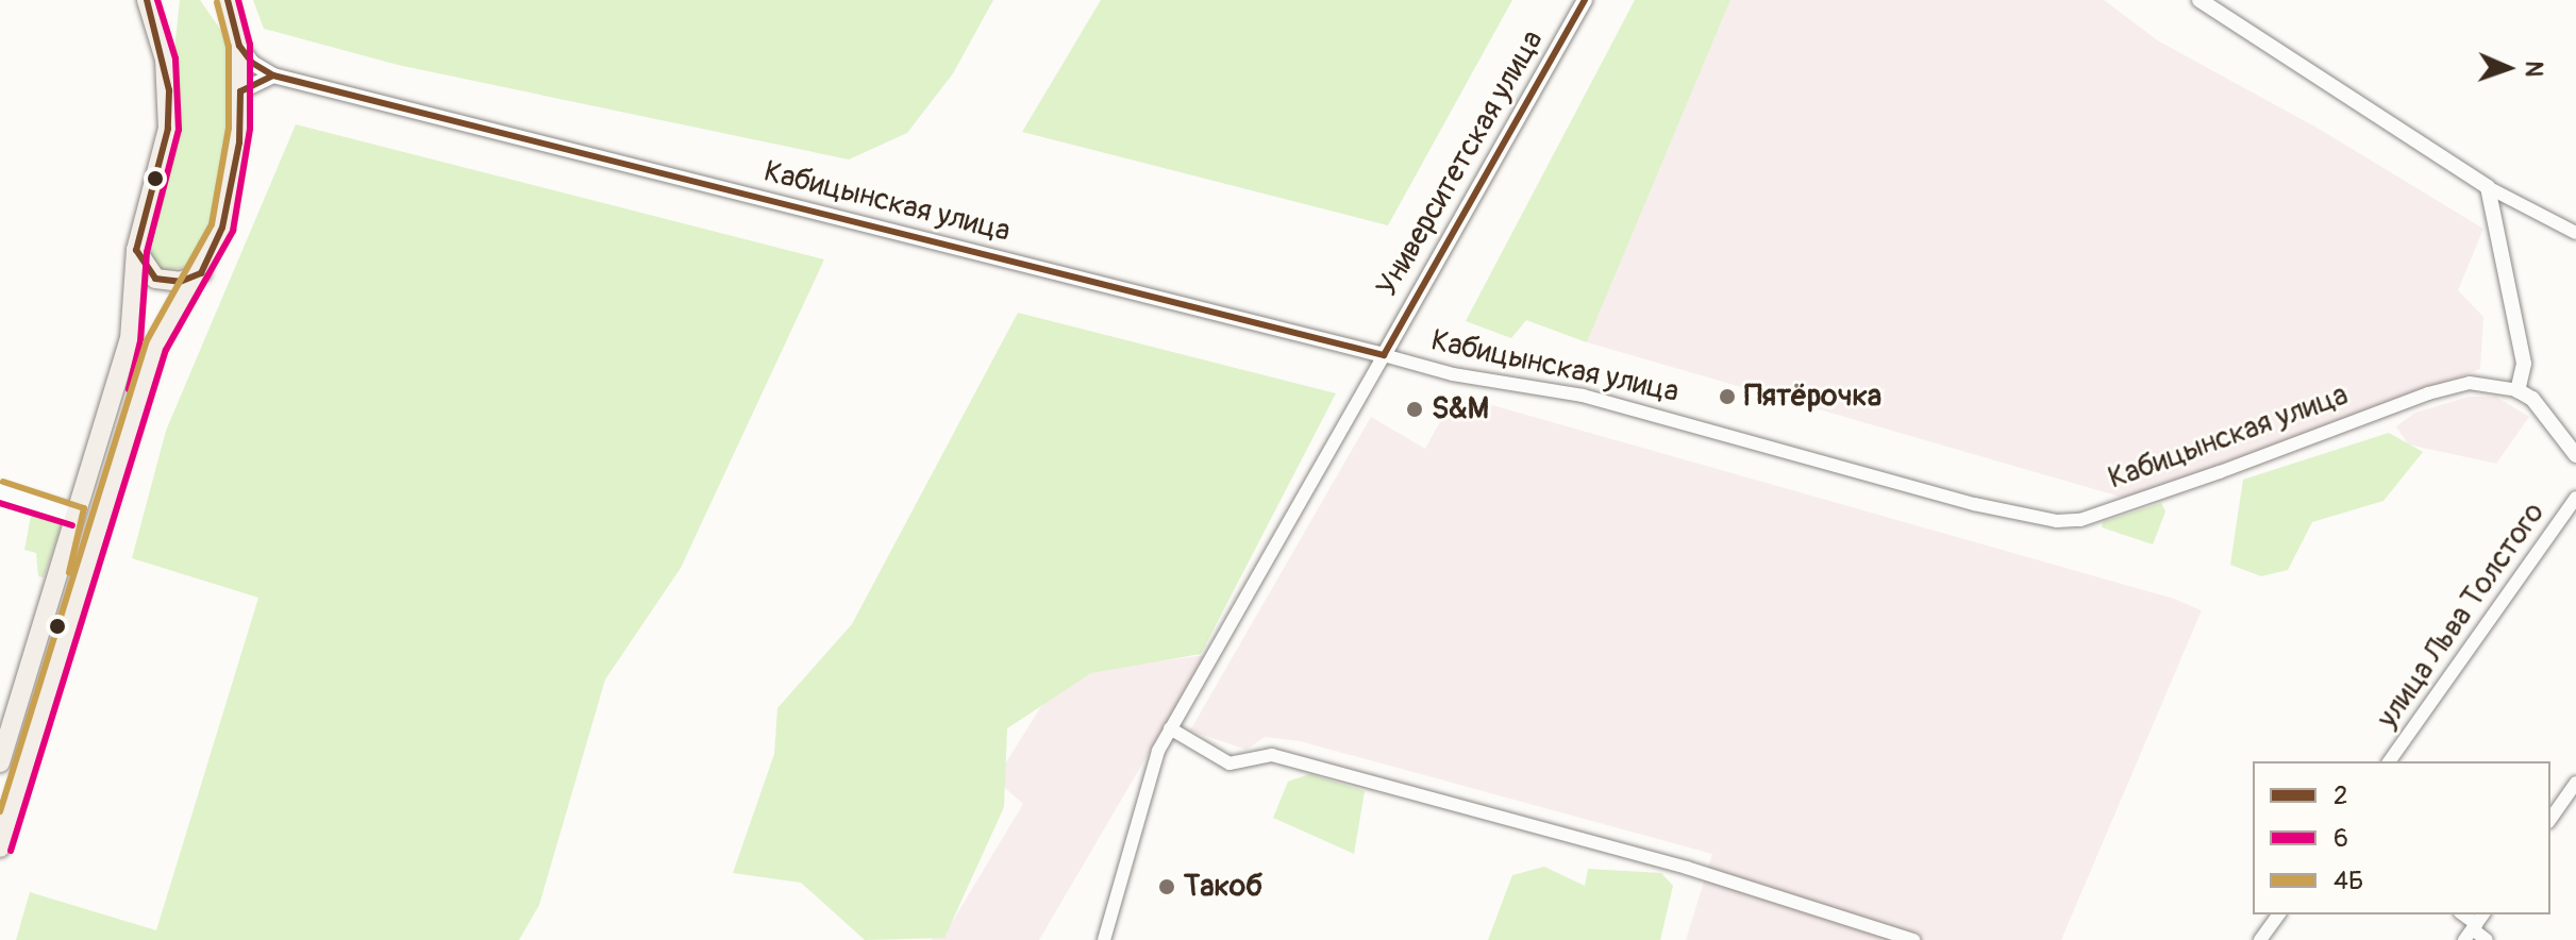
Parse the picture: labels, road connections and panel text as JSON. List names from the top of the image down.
{
  "streets": {
    "street": ["Университетская улица", "Кабицынская улица", "улица Льва Толстого"]
  },
  "crossings": [
    ["Университетская улица", "Кабицынская улица"]
  ],
  "places": ["Пятёрочка", "S&M", "Такоб"],
  "lines": ["transit line 2", "transit line 6", "transit line 4Б"],
  "legend": ["2", "6", "4Б"],
  "north": "right"
}
